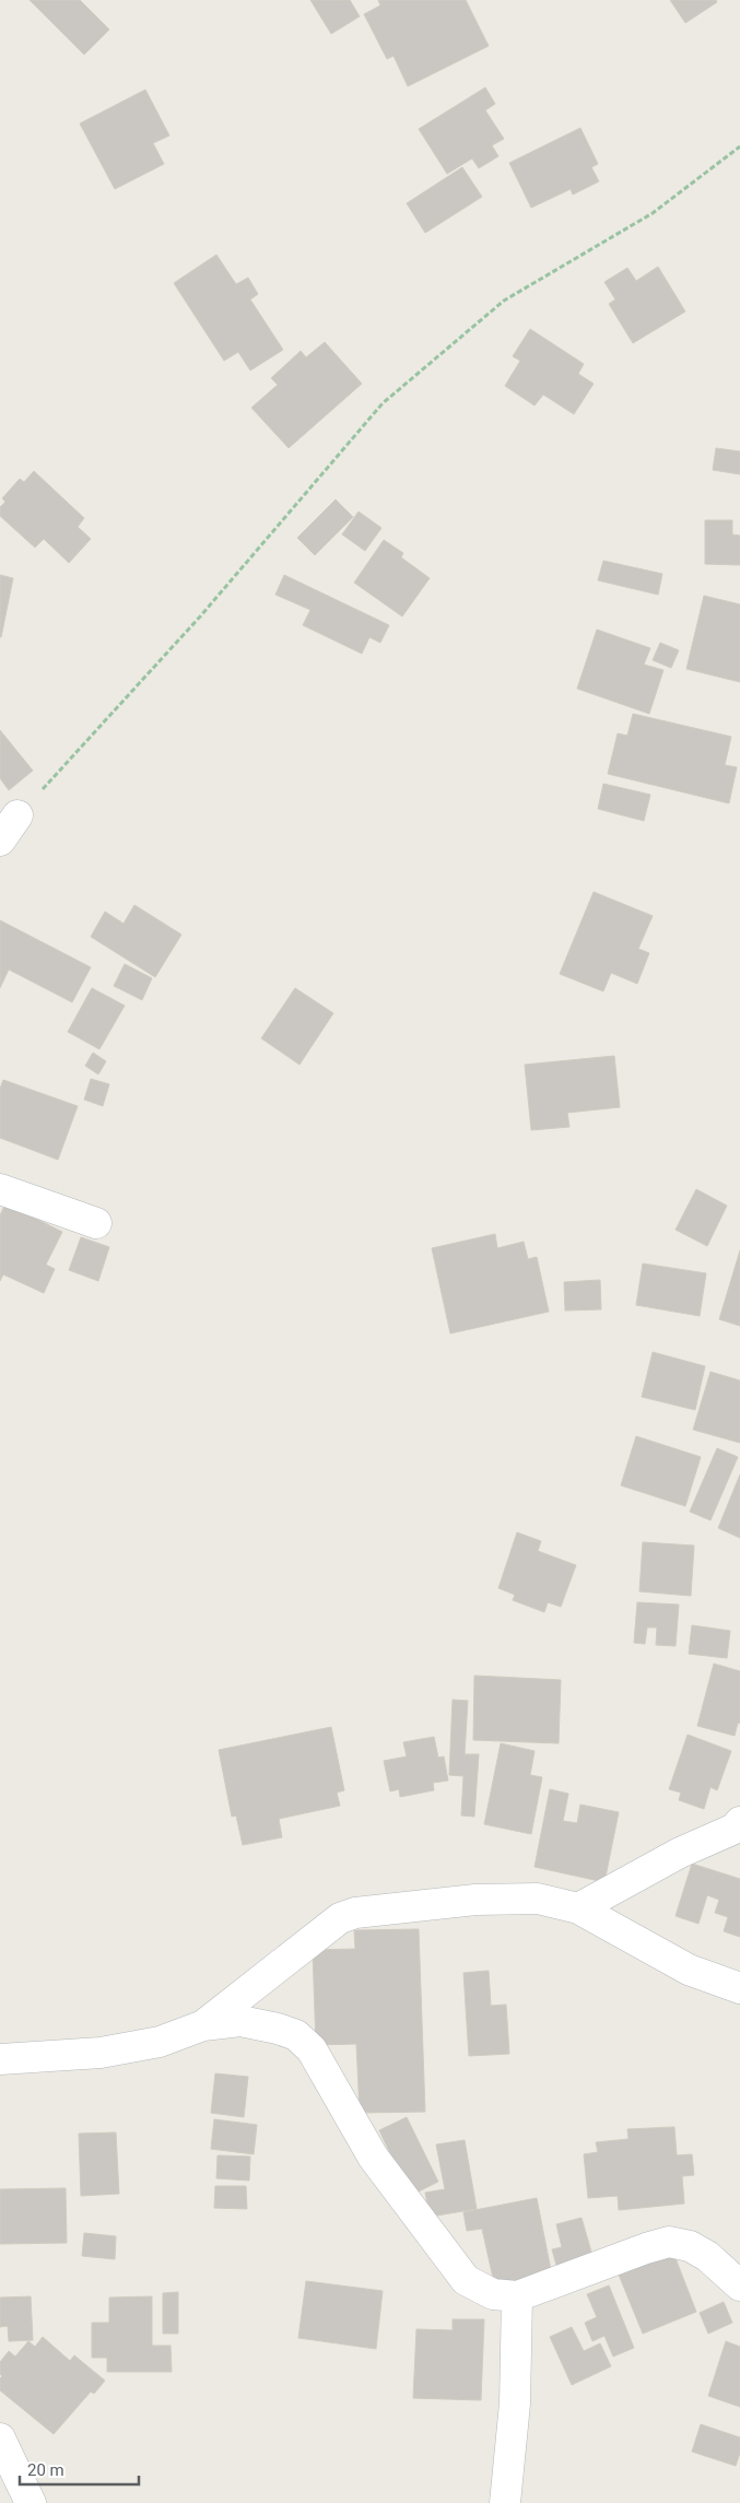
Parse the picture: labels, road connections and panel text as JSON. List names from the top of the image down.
{
  "scale_bar": "20 m"
}
